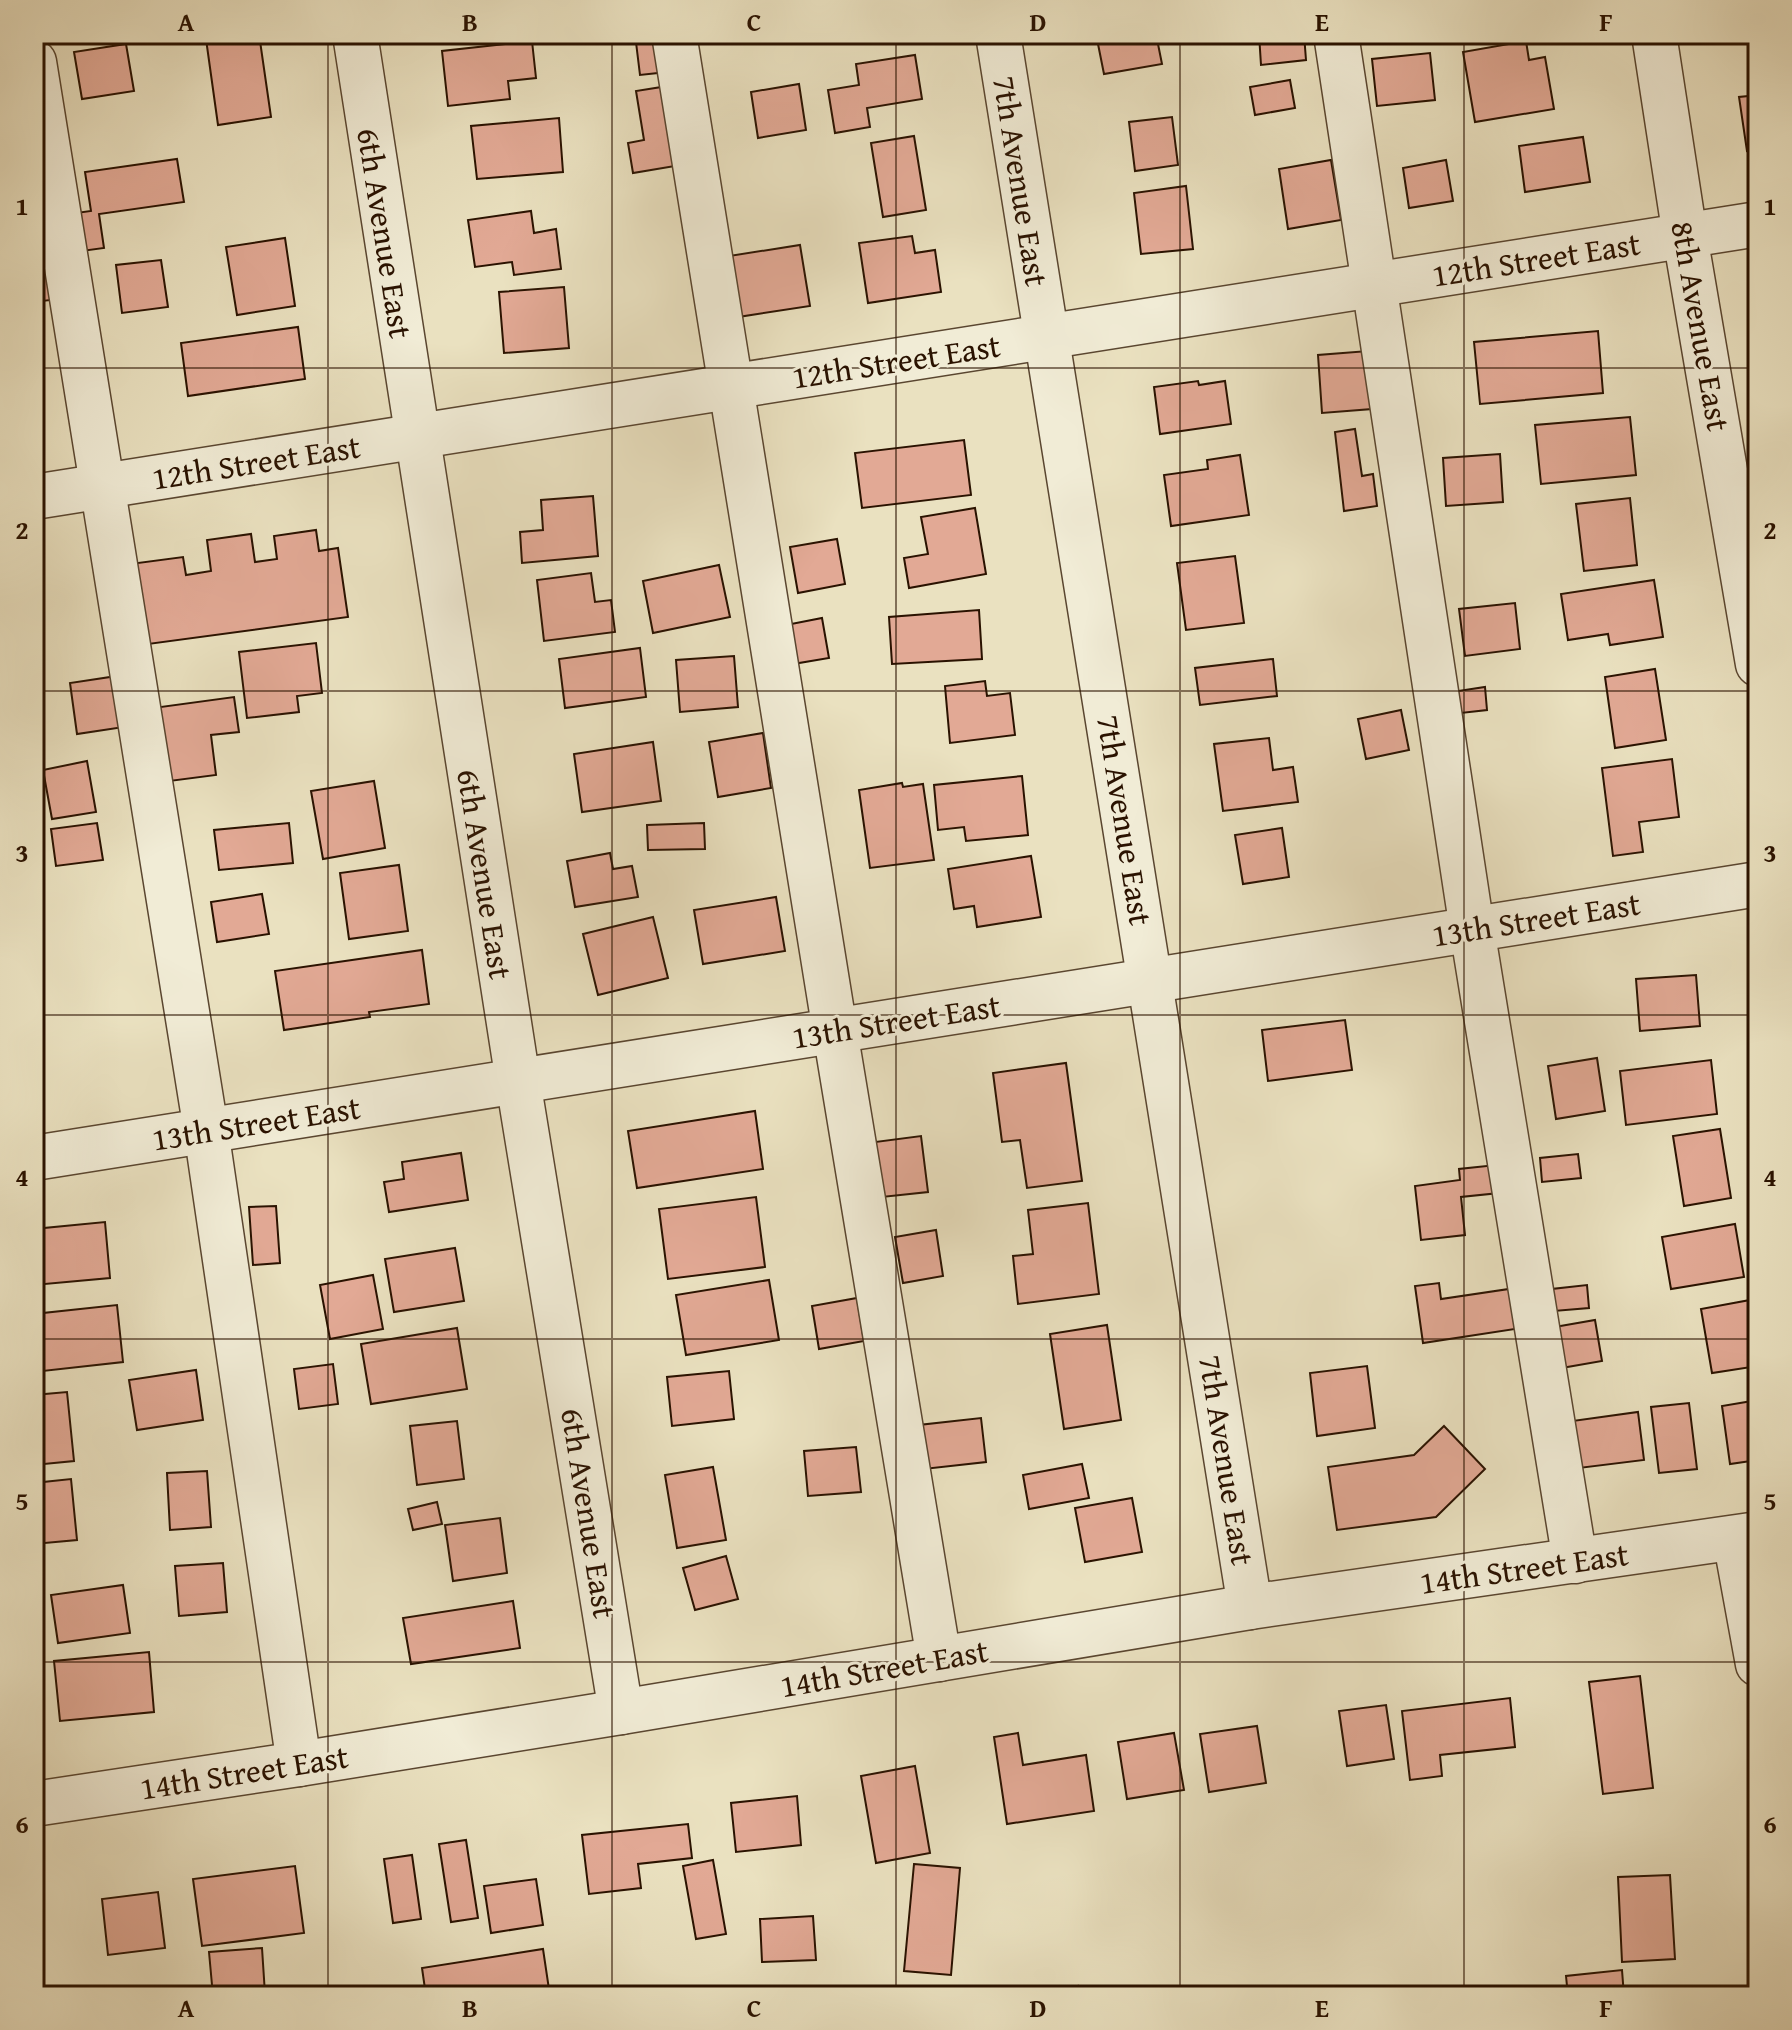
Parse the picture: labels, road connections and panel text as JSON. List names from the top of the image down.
{
  "streets": {
    "street": [
      "7th Avenue East",
      "6th Avenue East",
      "12th Street East",
      "8th Avenue East",
      "13th Street East",
      "14th Street East"
    ]
  },
  "crossings": [
    ["7th Avenue East", "12th Street East"],
    ["7th Avenue East", "13th Street East"],
    ["7th Avenue East", "14th Street East"],
    ["6th Avenue East", "12th Street East"],
    ["6th Avenue East", "13th Street East"],
    ["6th Avenue East", "14th Street East"],
    ["12th Street East", "8th Avenue East"]
  ],
  "grid": {
    "columns": [
      "A",
      "B",
      "C",
      "D",
      "E",
      "F"
    ],
    "rows": [
      "1",
      "2",
      "3",
      "4",
      "5",
      "6"
    ]
  }
}
